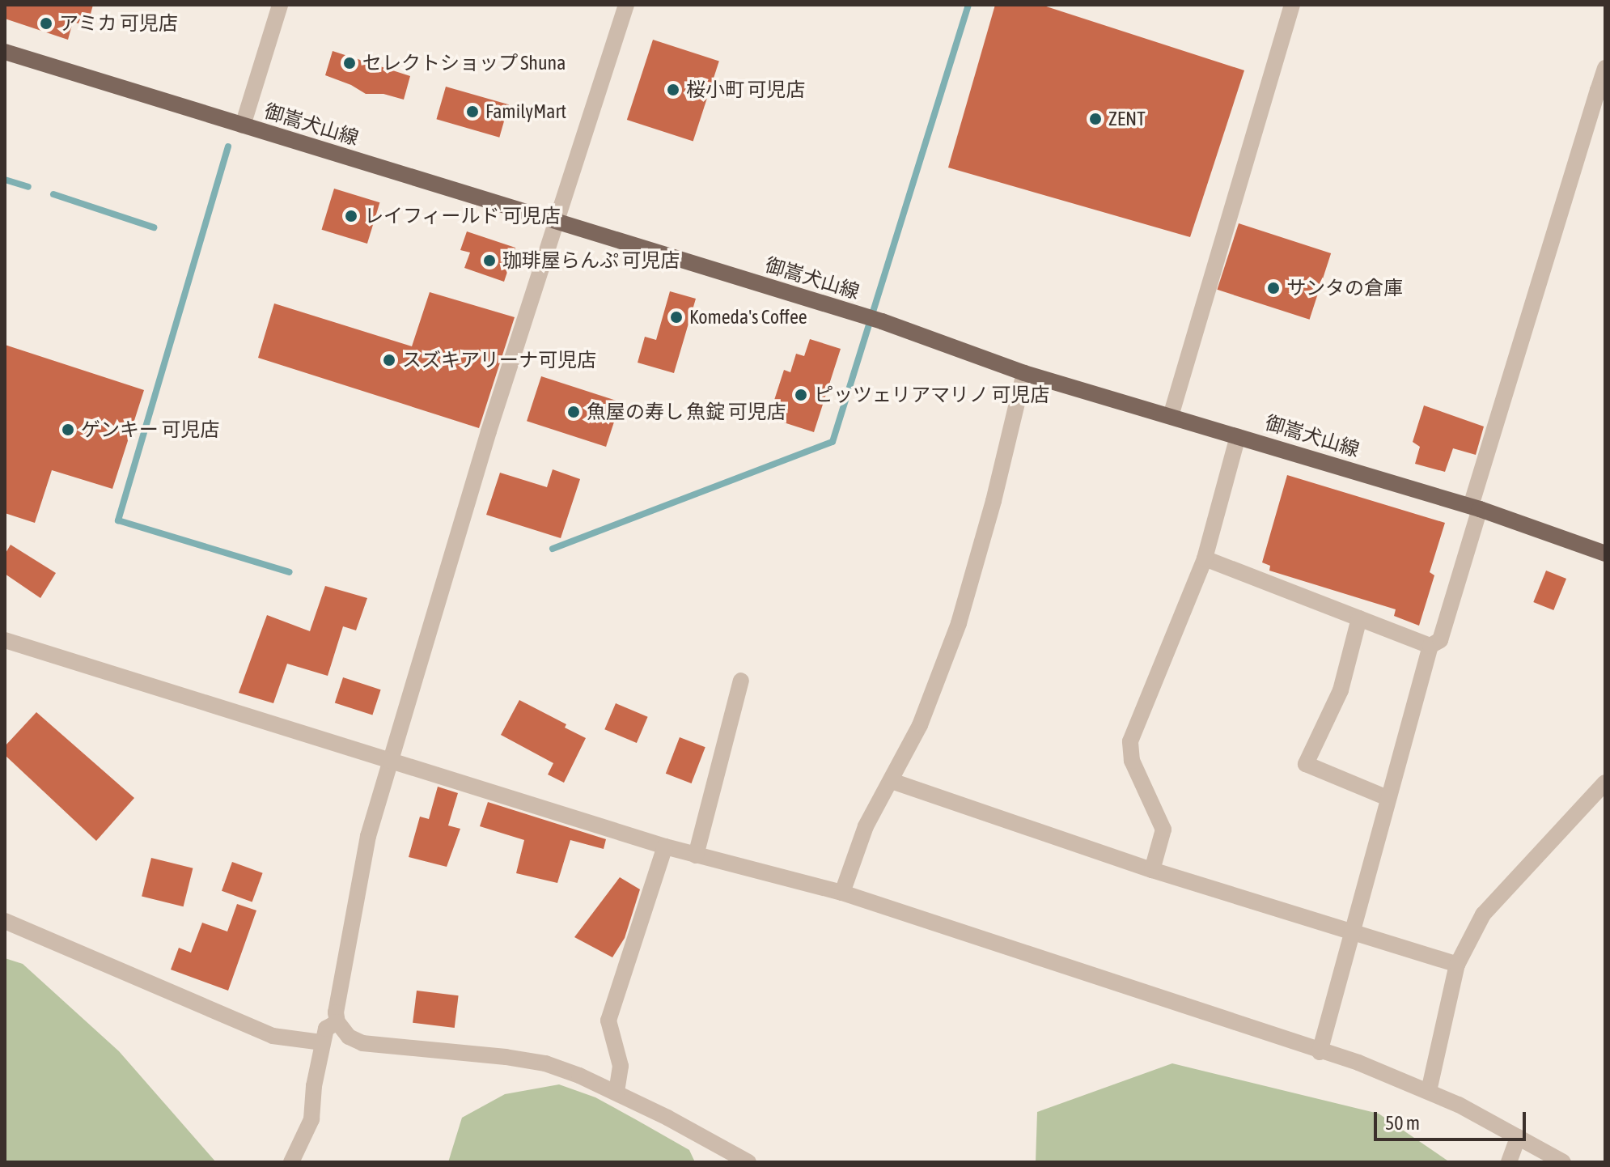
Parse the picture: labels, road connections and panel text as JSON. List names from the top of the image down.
{
  "streets": {
    "main road": ["御嵩犬山線"]
  },
  "places": [
    "アミカ 可児店",
    "セレクトショップ Shuna",
    "桜小町 可児店",
    "FamilyMart",
    "ZENT",
    "レイフィールド 可児店",
    "珈琲屋らんぷ 可児店",
    "サンタの倉庫",
    "Komeda's Coffee",
    "スズキアリーナ可児店",
    "ピッツェリアマリノ 可児店",
    "魚屋の寿し 魚錠 可児店",
    "ゲンキー 可児店"
  ],
  "scale_bar": "50 m"
}
